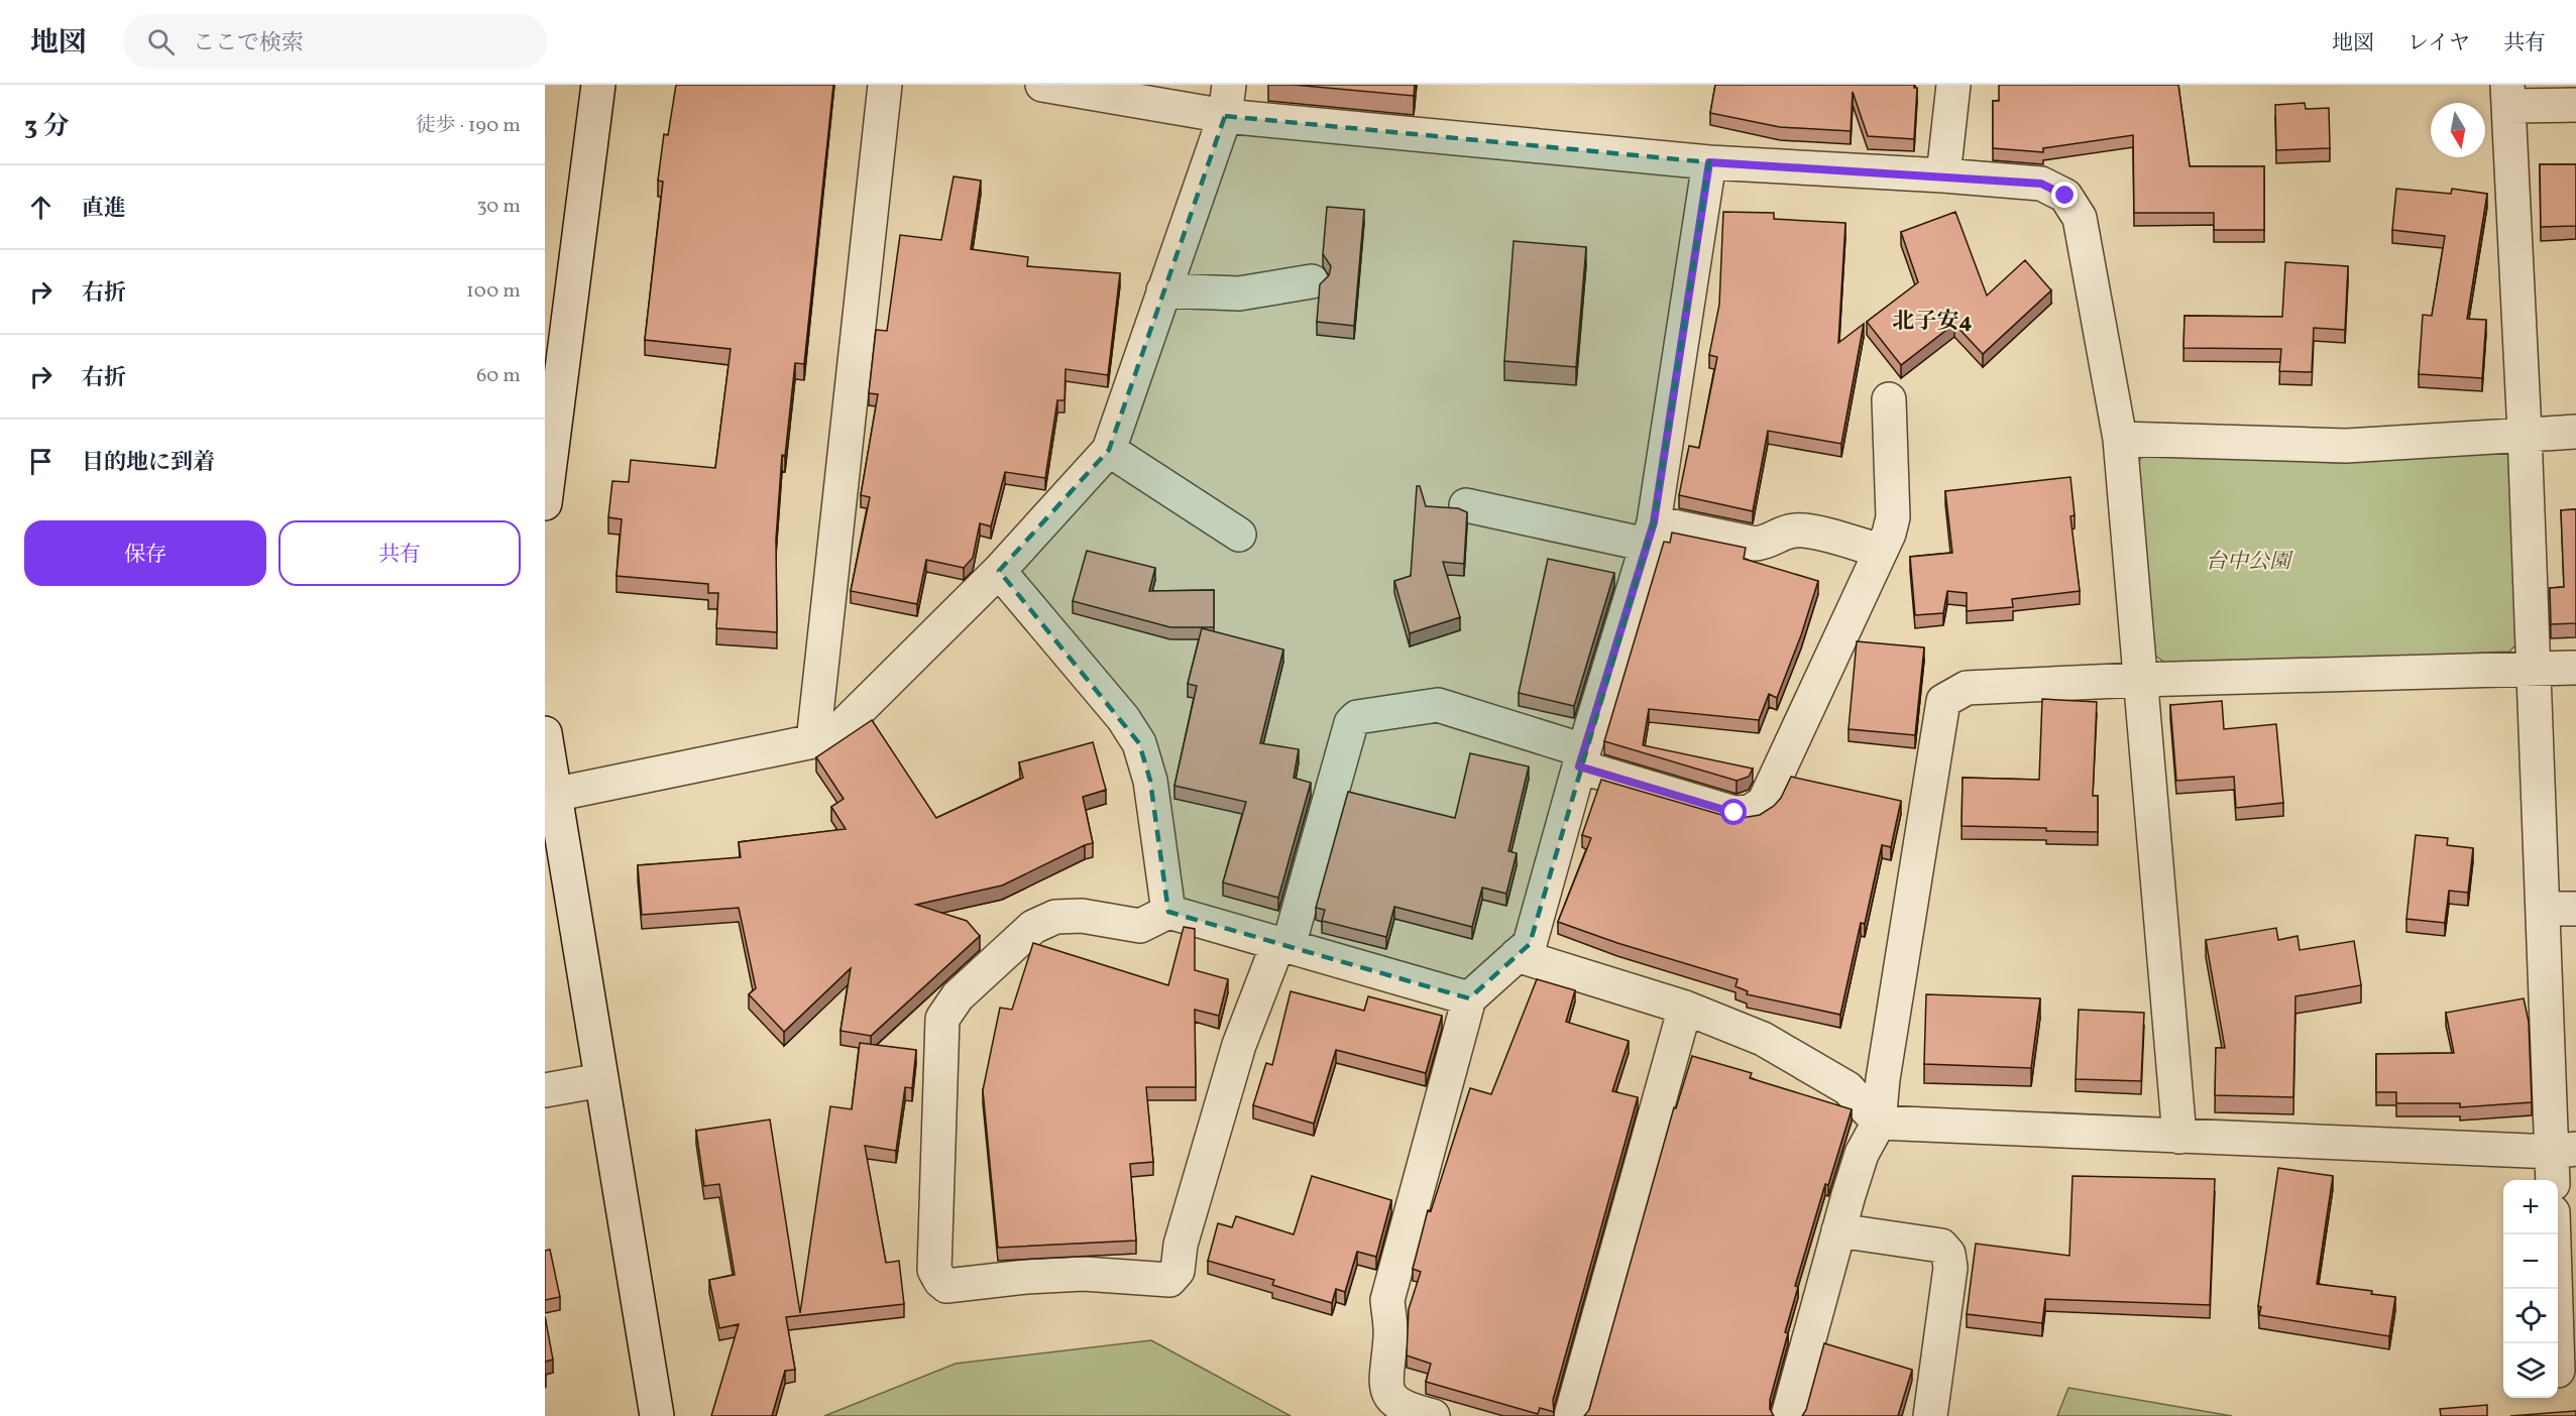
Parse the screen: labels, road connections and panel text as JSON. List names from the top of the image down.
{
  "districts": ["北子安4"],
  "parks": ["台中公園"],
  "north": "bottom",
  "page": {
    "header": "地図",
    "search": "ここで検索",
    "nav": ["地図", "レイヤ", "共有"],
    "heading": ["3 分", "徒歩 · 190 m"],
    "list": [
      ["直進", "30 m"],
      ["右折", "100 m"],
      ["右折", "60 m"],
      "目的地に到着"
    ],
    "buttons": ["保存", "共有"],
    "map_buttons": ["+", "−"]
  }
}
